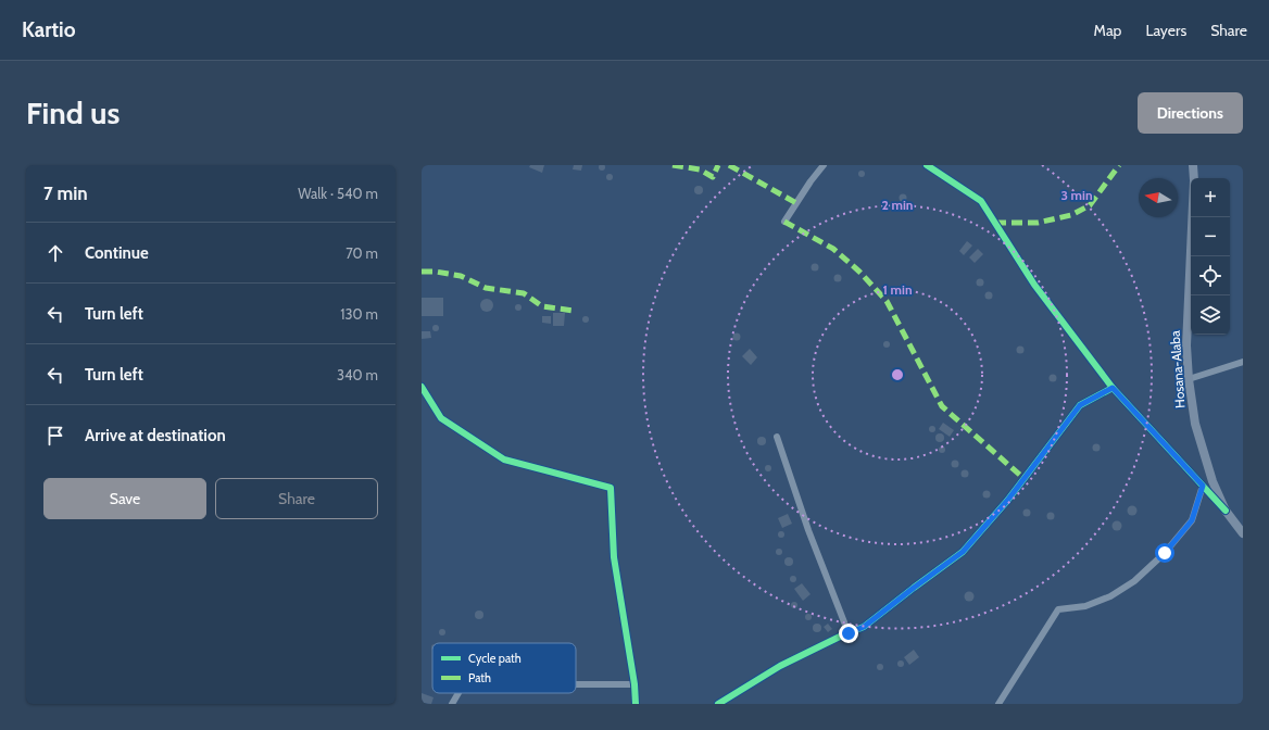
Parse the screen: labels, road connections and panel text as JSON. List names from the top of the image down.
{
  "streets": {
    "main road": ["Hosana-Alaba"]
  },
  "legend": ["Cycle path", "Path"],
  "north": "left",
  "page": {
    "header": "Kartio",
    "nav": ["Map", "Layers", "Share"],
    "buttons": [
      "Directions",
      ["Save", "Share"]
    ],
    "title": "Find us",
    "heading": ["7 min", "Walk · 540 m"],
    "map_buttons": ["+", "−"],
    "list": [
      ["Continue", "70 m"],
      ["Turn left", "130 m"],
      ["Turn left", "340 m"],
      "Arrive at destination"
    ]
  },
  "rings": ["3 min", "2 min", "1 min"]
}
